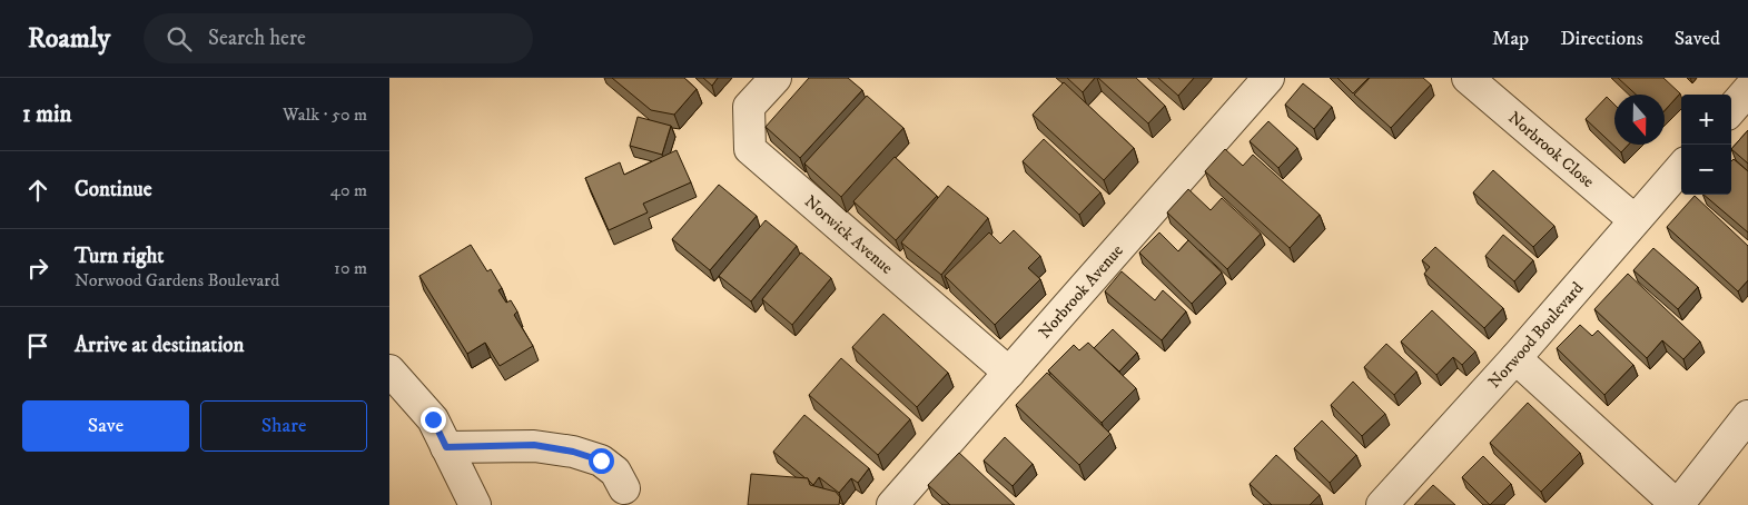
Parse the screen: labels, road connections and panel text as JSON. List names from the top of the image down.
{
  "streets": {
    "street": [
      "Norbrook Close",
      "Norwick Avenue",
      "Norbrook Avenue",
      "Norwood Boulevard"
    ]
  },
  "crossings": [
    ["Norbrook Close", "Norwood Boulevard"],
    ["Norwick Avenue", "Norbrook Avenue"]
  ],
  "north": "bottom",
  "page": {
    "header": "Roamly",
    "search": "Search here",
    "nav": ["Map", "Directions", "Saved"],
    "heading": ["1 min", "Walk · 50 m"],
    "map_buttons": ["+", "−"],
    "list": [
      ["Continue", "40 m"],
      ["Turn right", "Norwood Gardens Boulevard", "10 m"],
      "Arrive at destination"
    ],
    "buttons": ["Save", "Share"]
  }
}
